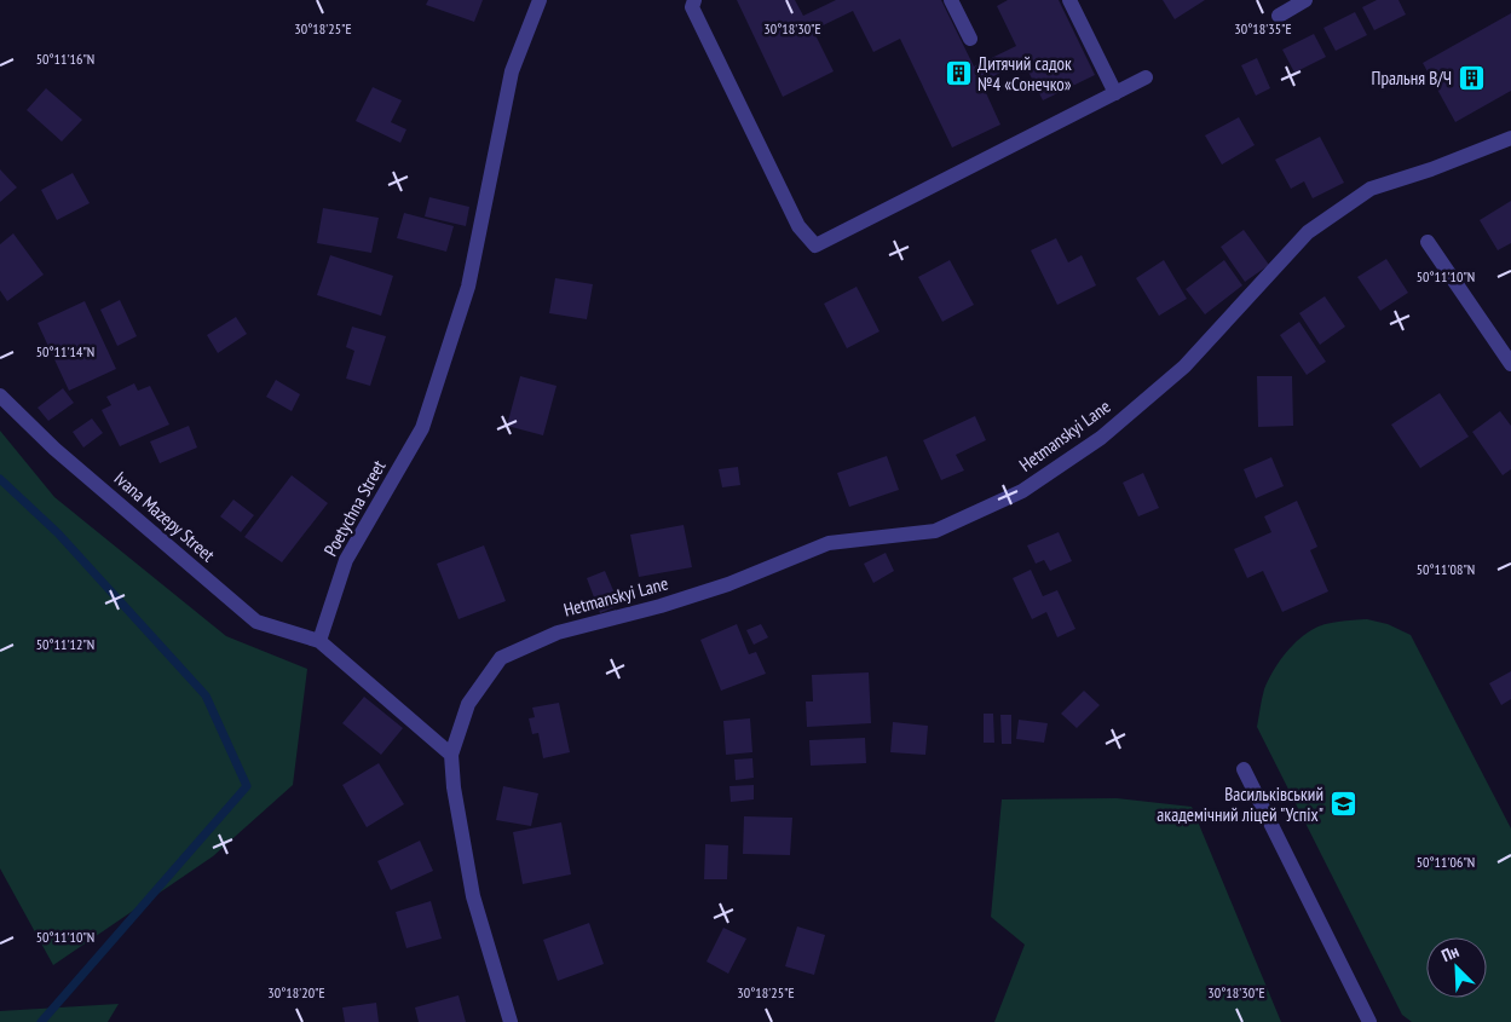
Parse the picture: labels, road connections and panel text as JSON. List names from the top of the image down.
{
  "streets": {
    "street": ["Hetmanskyi Lane", "Poetychna Street", "Ivana Mazepy Street"]
  },
  "crossings": [
    ["Poetychna Street", "Ivana Mazepy Street"]
  ],
  "places": {
    "building": ["Дитячий садок №4 «Сонечко»", "Пральня В/Ч"],
    "school or university": ["Васильківський академічний ліцей \"Успіх\""]
  },
  "north": "top left",
  "coordinates": [
    "30°18'25\"E",
    "30°18'30\"E",
    "30°18'35\"E",
    "50°11'16\"N",
    "50°11'10\"N",
    "50°11'14\"N",
    "50°11'08\"N",
    "50°11'12\"N",
    "50°11'06\"N",
    "30°18'20\"E"
  ]
}
